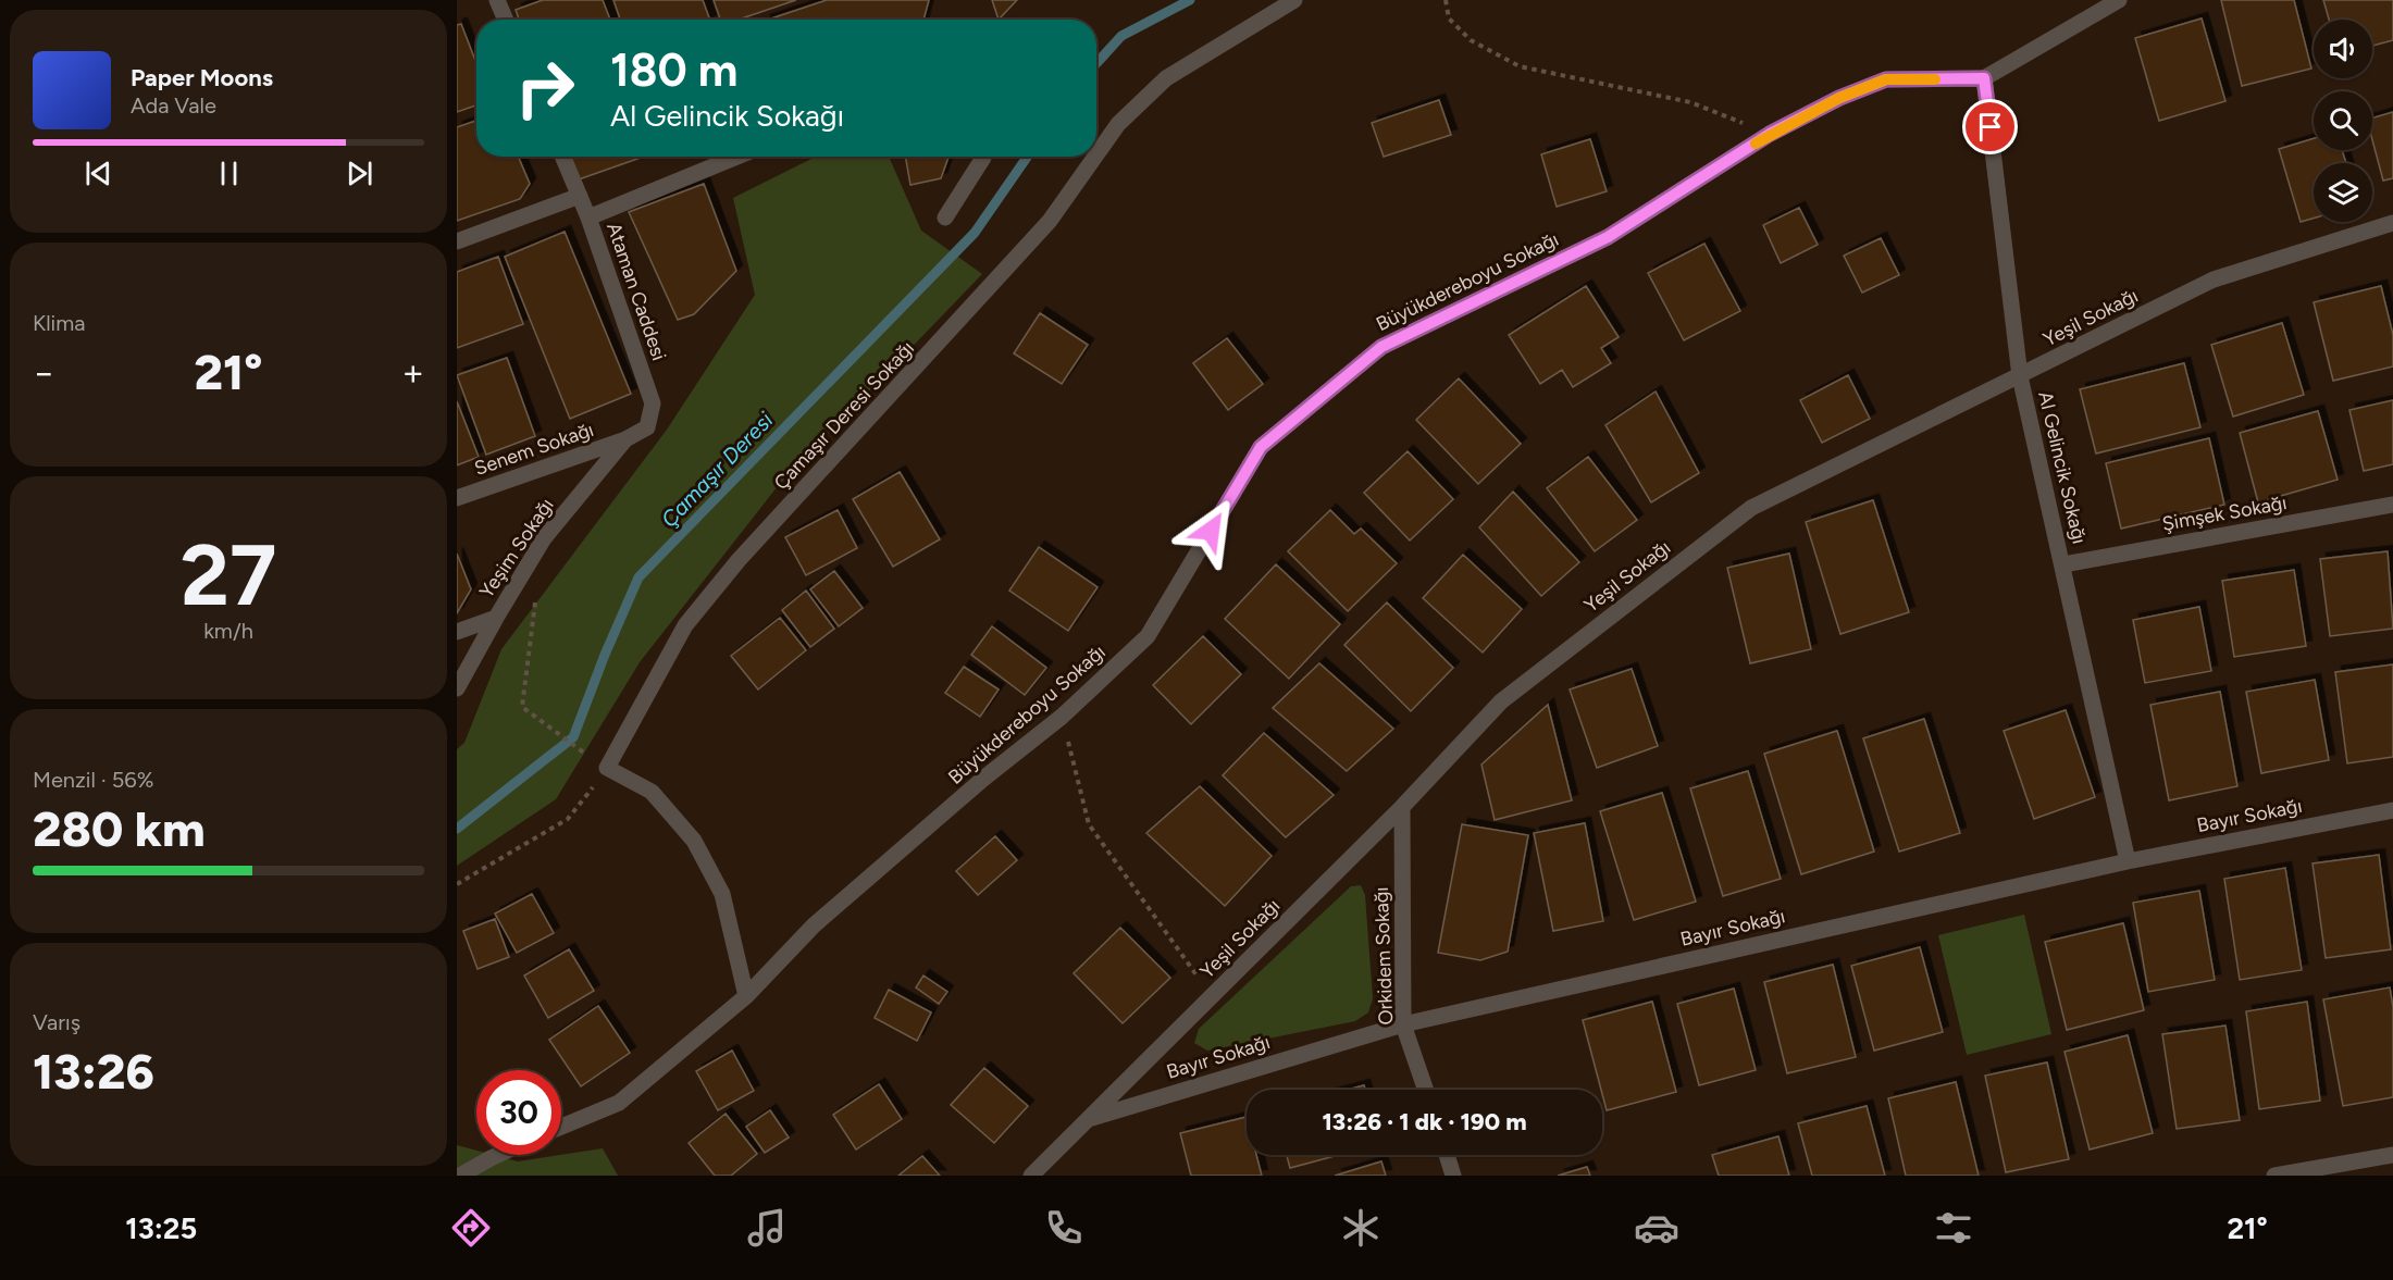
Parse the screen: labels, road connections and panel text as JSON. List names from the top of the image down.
{
  "streets": {
    "street": [
      "Büyükdereboyu Sokağı",
      "Ataman Caddesi",
      "Yeşil Sokağı",
      "Çamaşır Deresi Sokağı",
      "Senem Sokağı",
      "Al Gelincik Sokağı",
      "Şimşek Sokağı",
      "Yeşim Sokağı",
      "Bayır Sokağı",
      "Orkidem Sokağı"
    ]
  },
  "crossings": [
    ["Büyükdereboyu Sokağı", "Al Gelincik Sokağı"],
    ["Ataman Caddesi", "Senem Sokağı"],
    ["Ataman Caddesi", "Yeşim Sokağı"],
    ["Yeşil Sokağı", "Al Gelincik Sokağı"],
    ["Yeşil Sokağı", "Bayır Sokağı"],
    ["Yeşil Sokağı", "Orkidem Sokağı"],
    ["Senem Sokağı", "Yeşim Sokağı"],
    ["Al Gelincik Sokağı", "Şimşek Sokağı"],
    ["Al Gelincik Sokağı", "Bayır Sokağı"],
    ["Bayır Sokağı", "Orkidem Sokağı"]
  ],
  "water": ["Çamaşır Deresi"],
  "page": {
    "turn": ["180 m", "Al Gelincik Sokağı"],
    "song": ["Paper Moons", "Ada Vale"],
    "tile": [
      "Klima",
      ["27", "km/h"],
      ["Menzil · 56%", "280 km"],
      ["Varış", "13:26"]
    ],
    "heat": ["−", "21°", "+"],
    "limit": "30",
    "trip": "13:26 · 1 dk · 190 m",
    "tabs": ["13:25", "21°"]
  }
}
